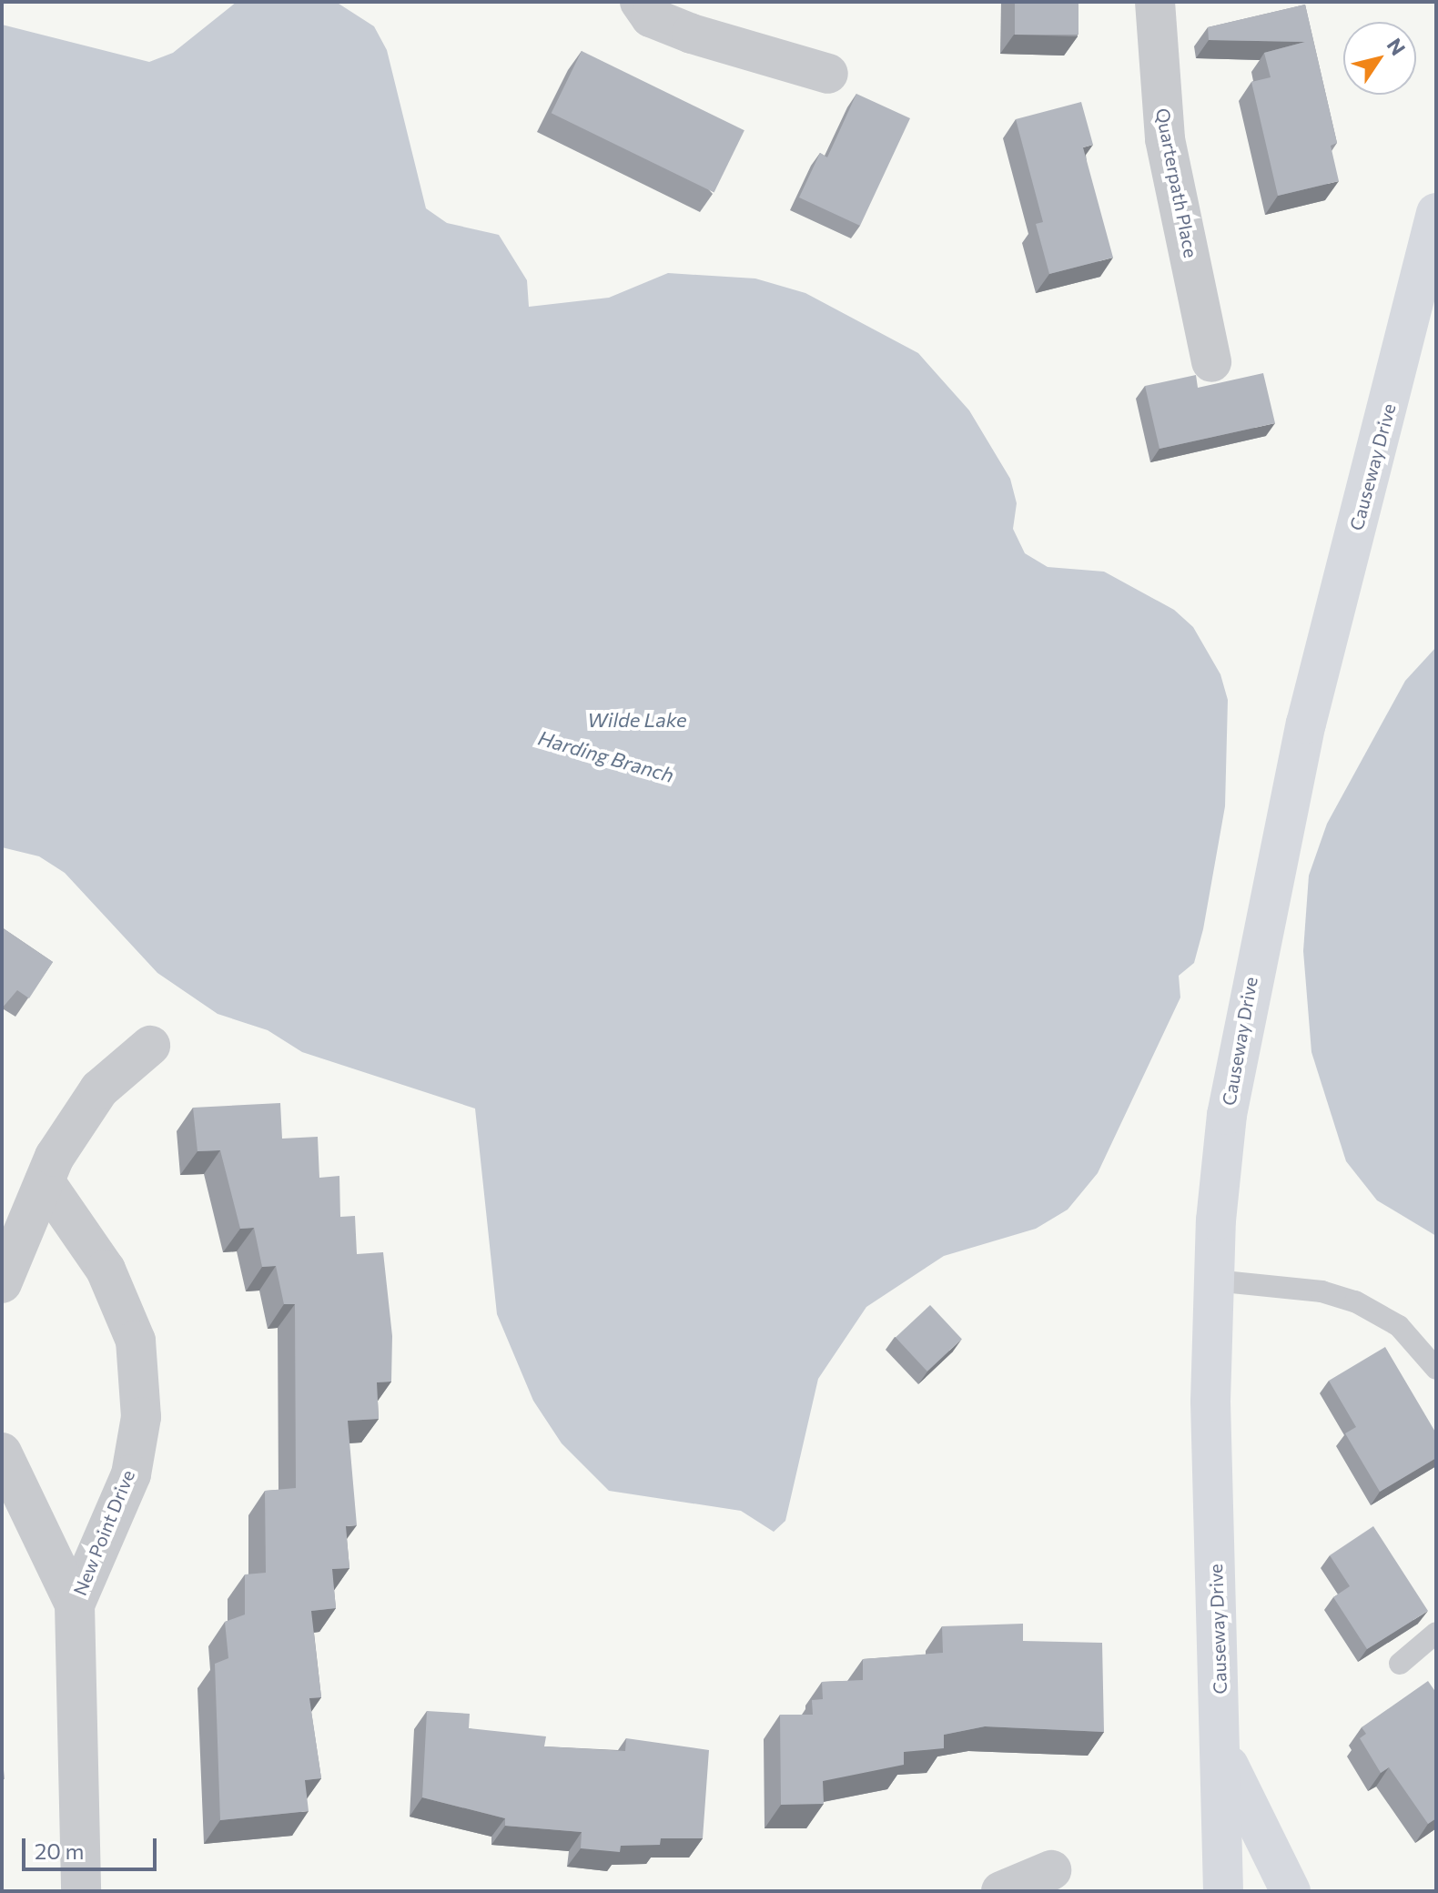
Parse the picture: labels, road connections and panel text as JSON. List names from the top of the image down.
{
  "streets": {
    "street": ["Quarterpath Place", "Causeway Drive", "New Point Drive"]
  },
  "water": ["Wilde Lake", "Harding Branch"],
  "scale_bar": "20 m",
  "north": "top right"
}
